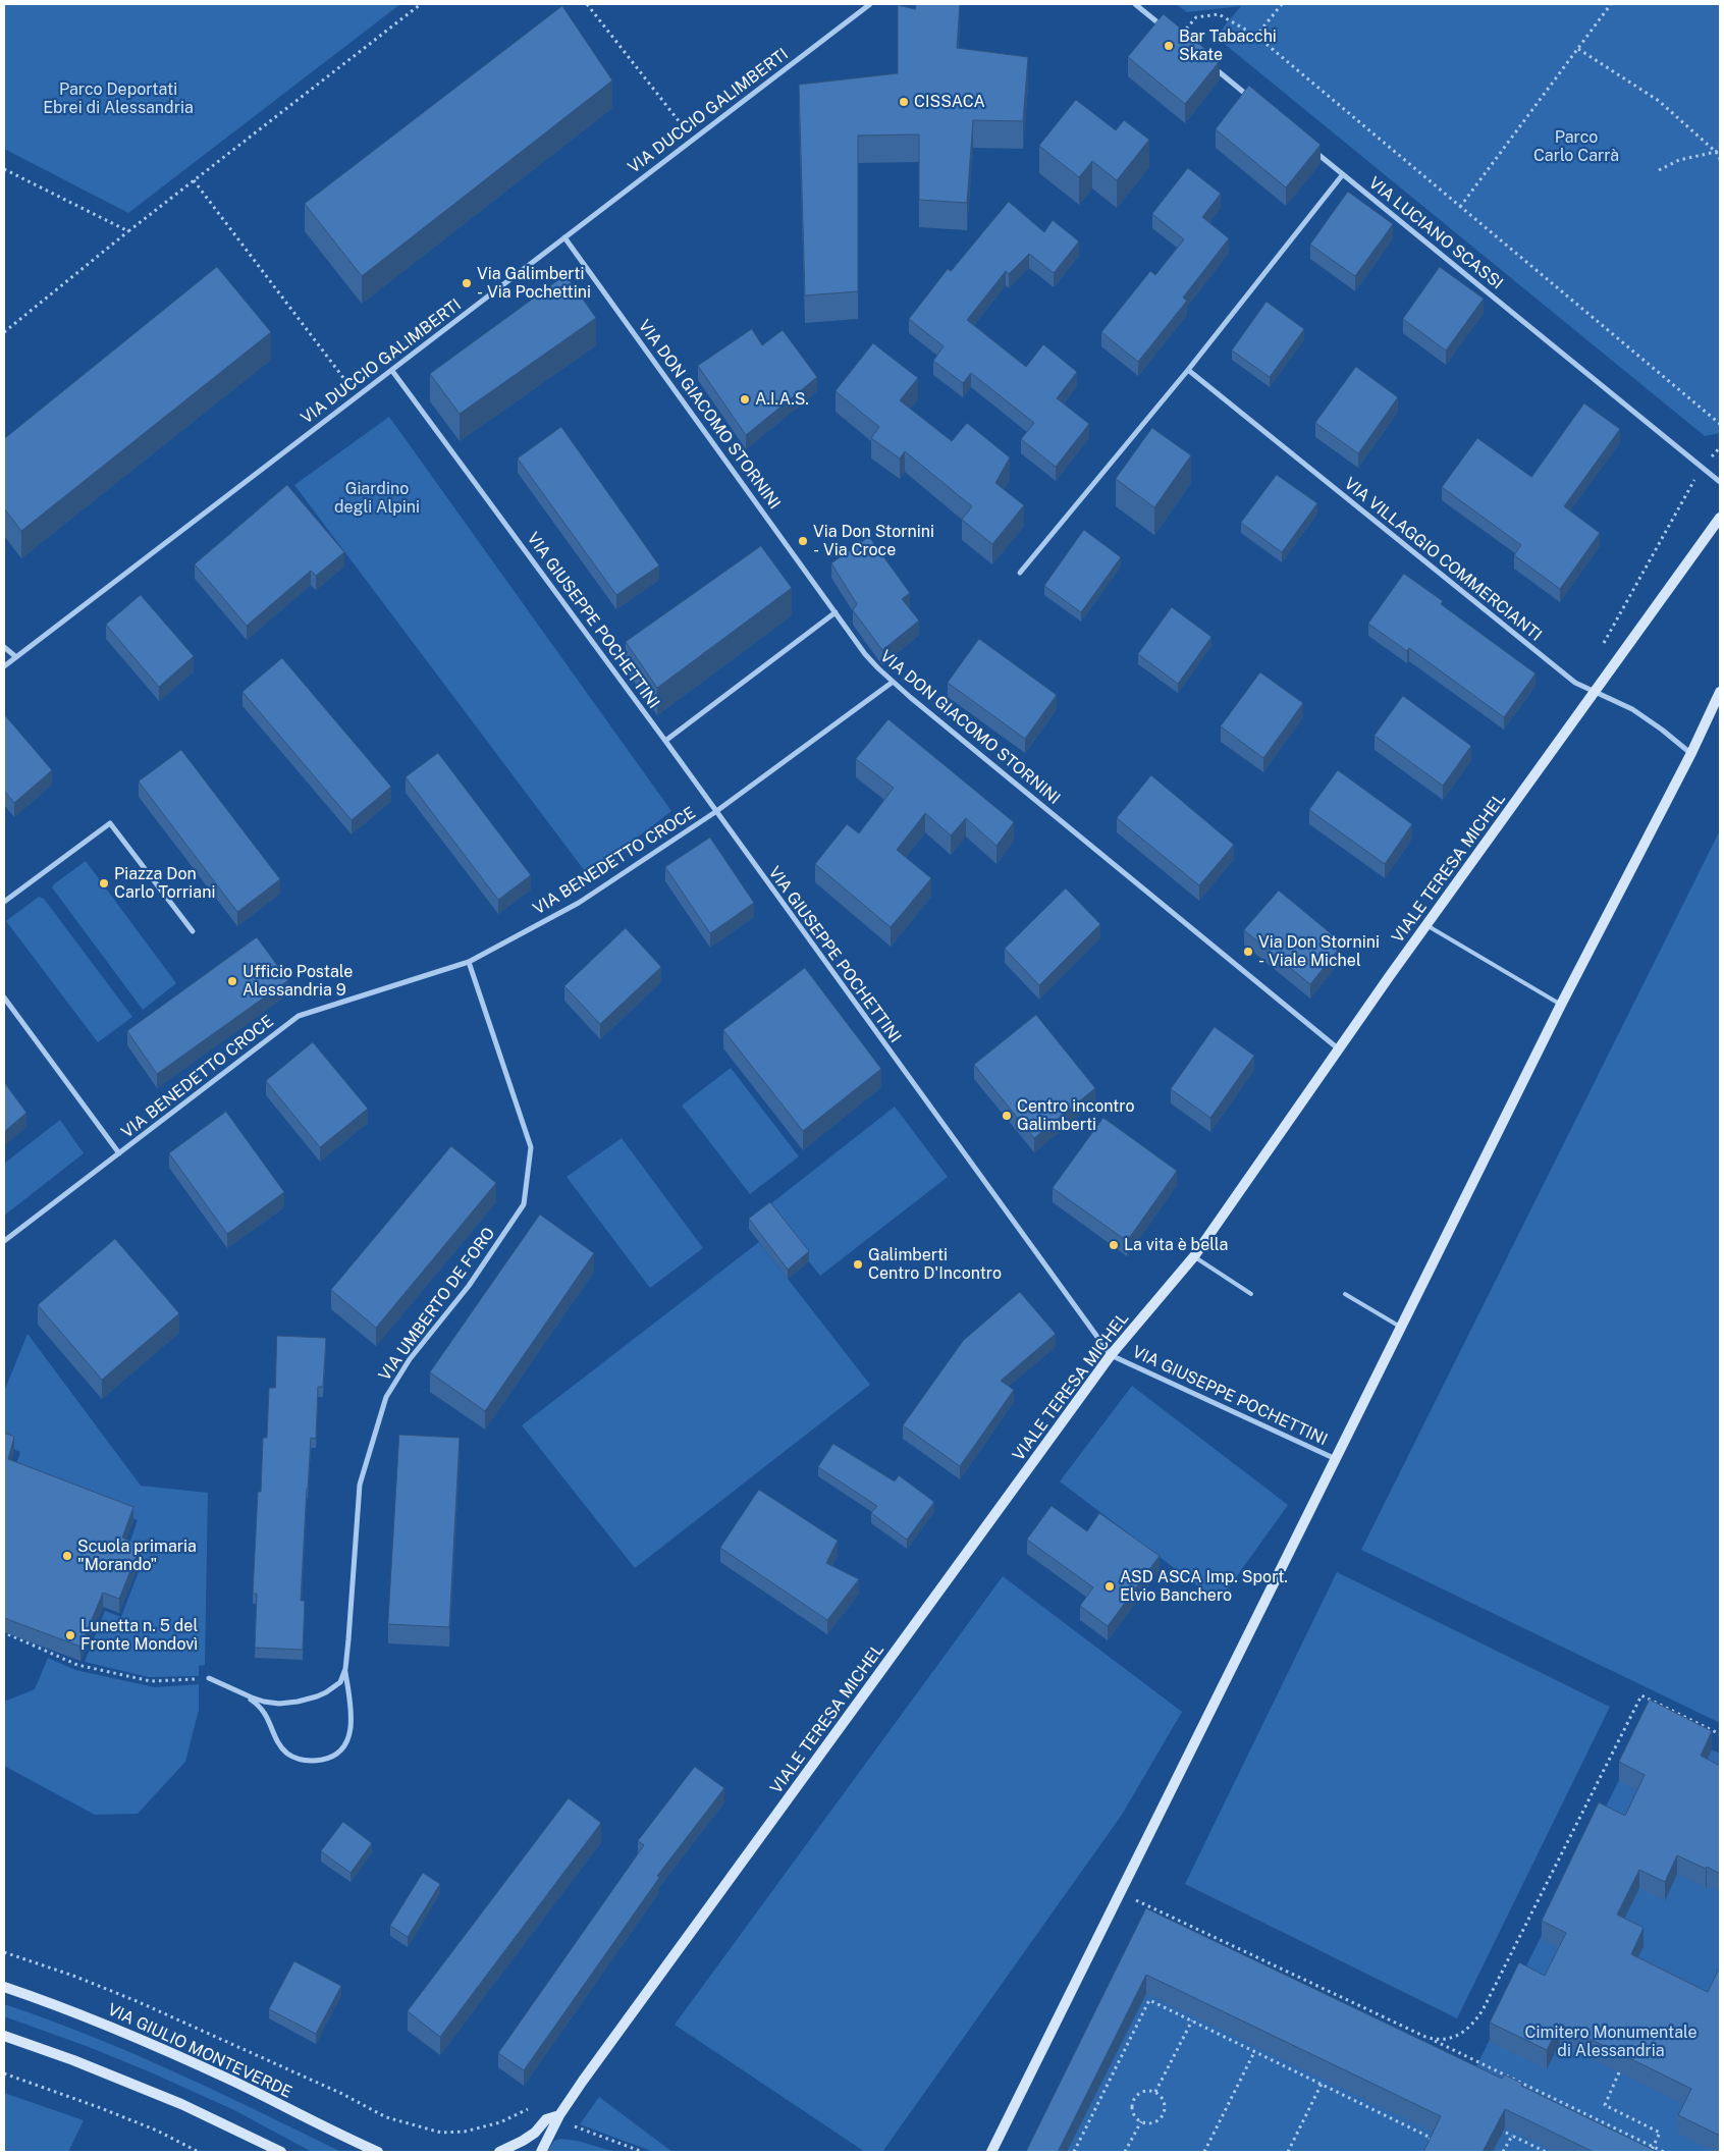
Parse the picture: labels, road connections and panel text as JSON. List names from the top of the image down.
{
  "streets": {
    "street": [
      "VIA DUCCIO GALIMBERTI",
      "VIA LUCIANO SCASSI",
      "VIA DON GIACOMO STORNINI",
      "VIA VILLAGGIO COMMERCIANTI",
      "VIA GIUSEPPE POCHETTINI",
      "VIA BENEDETTO CROCE",
      "VIALE TERESA MICHEL",
      "VIA UMBERTO DE FORO",
      "VIA GIULIO MONTEVERDE"
    ]
  },
  "crossings": [
    ["VIA DUCCIO GALIMBERTI", "VIA DON GIACOMO STORNINI"],
    ["VIA DUCCIO GALIMBERTI", "VIA GIUSEPPE POCHETTINI"],
    ["VIA DON GIACOMO STORNINI", "VIA BENEDETTO CROCE"],
    ["VIA DON GIACOMO STORNINI", "VIALE TERESA MICHEL"],
    ["VIA VILLAGGIO COMMERCIANTI", "VIALE TERESA MICHEL"],
    ["VIA GIUSEPPE POCHETTINI", "VIA BENEDETTO CROCE"],
    ["VIA GIUSEPPE POCHETTINI", "VIALE TERESA MICHEL"],
    ["VIA BENEDETTO CROCE", "VIA UMBERTO DE FORO"]
  ],
  "parks": [
    "Parco Deportati Ebrei di Alessandria",
    "Parco Carlo Carrà",
    "Giardino degli Alpini",
    "Cimitero Monumentale di Alessandria"
  ],
  "places": [
    "Bar Tabacchi Skate",
    "CISSACA",
    "Via Galimberti - Via Pochettini",
    "A.I.A.S.",
    "Via Don Stornini - Via Croce",
    "Piazza Don Carlo Torriani",
    "Via Don Stornini - Viale Michel",
    "Ufficio Postale Alessandria 9",
    "Centro incontro Galimberti",
    "La vita è bella",
    "Galimberti Centro D'Incontro",
    "Scuola primaria \"Morando\"",
    "ASD ASCA Imp. Sport. Elvio Banchero",
    "Lunetta n. 5 del Fronte Mondovì"
  ]
}
